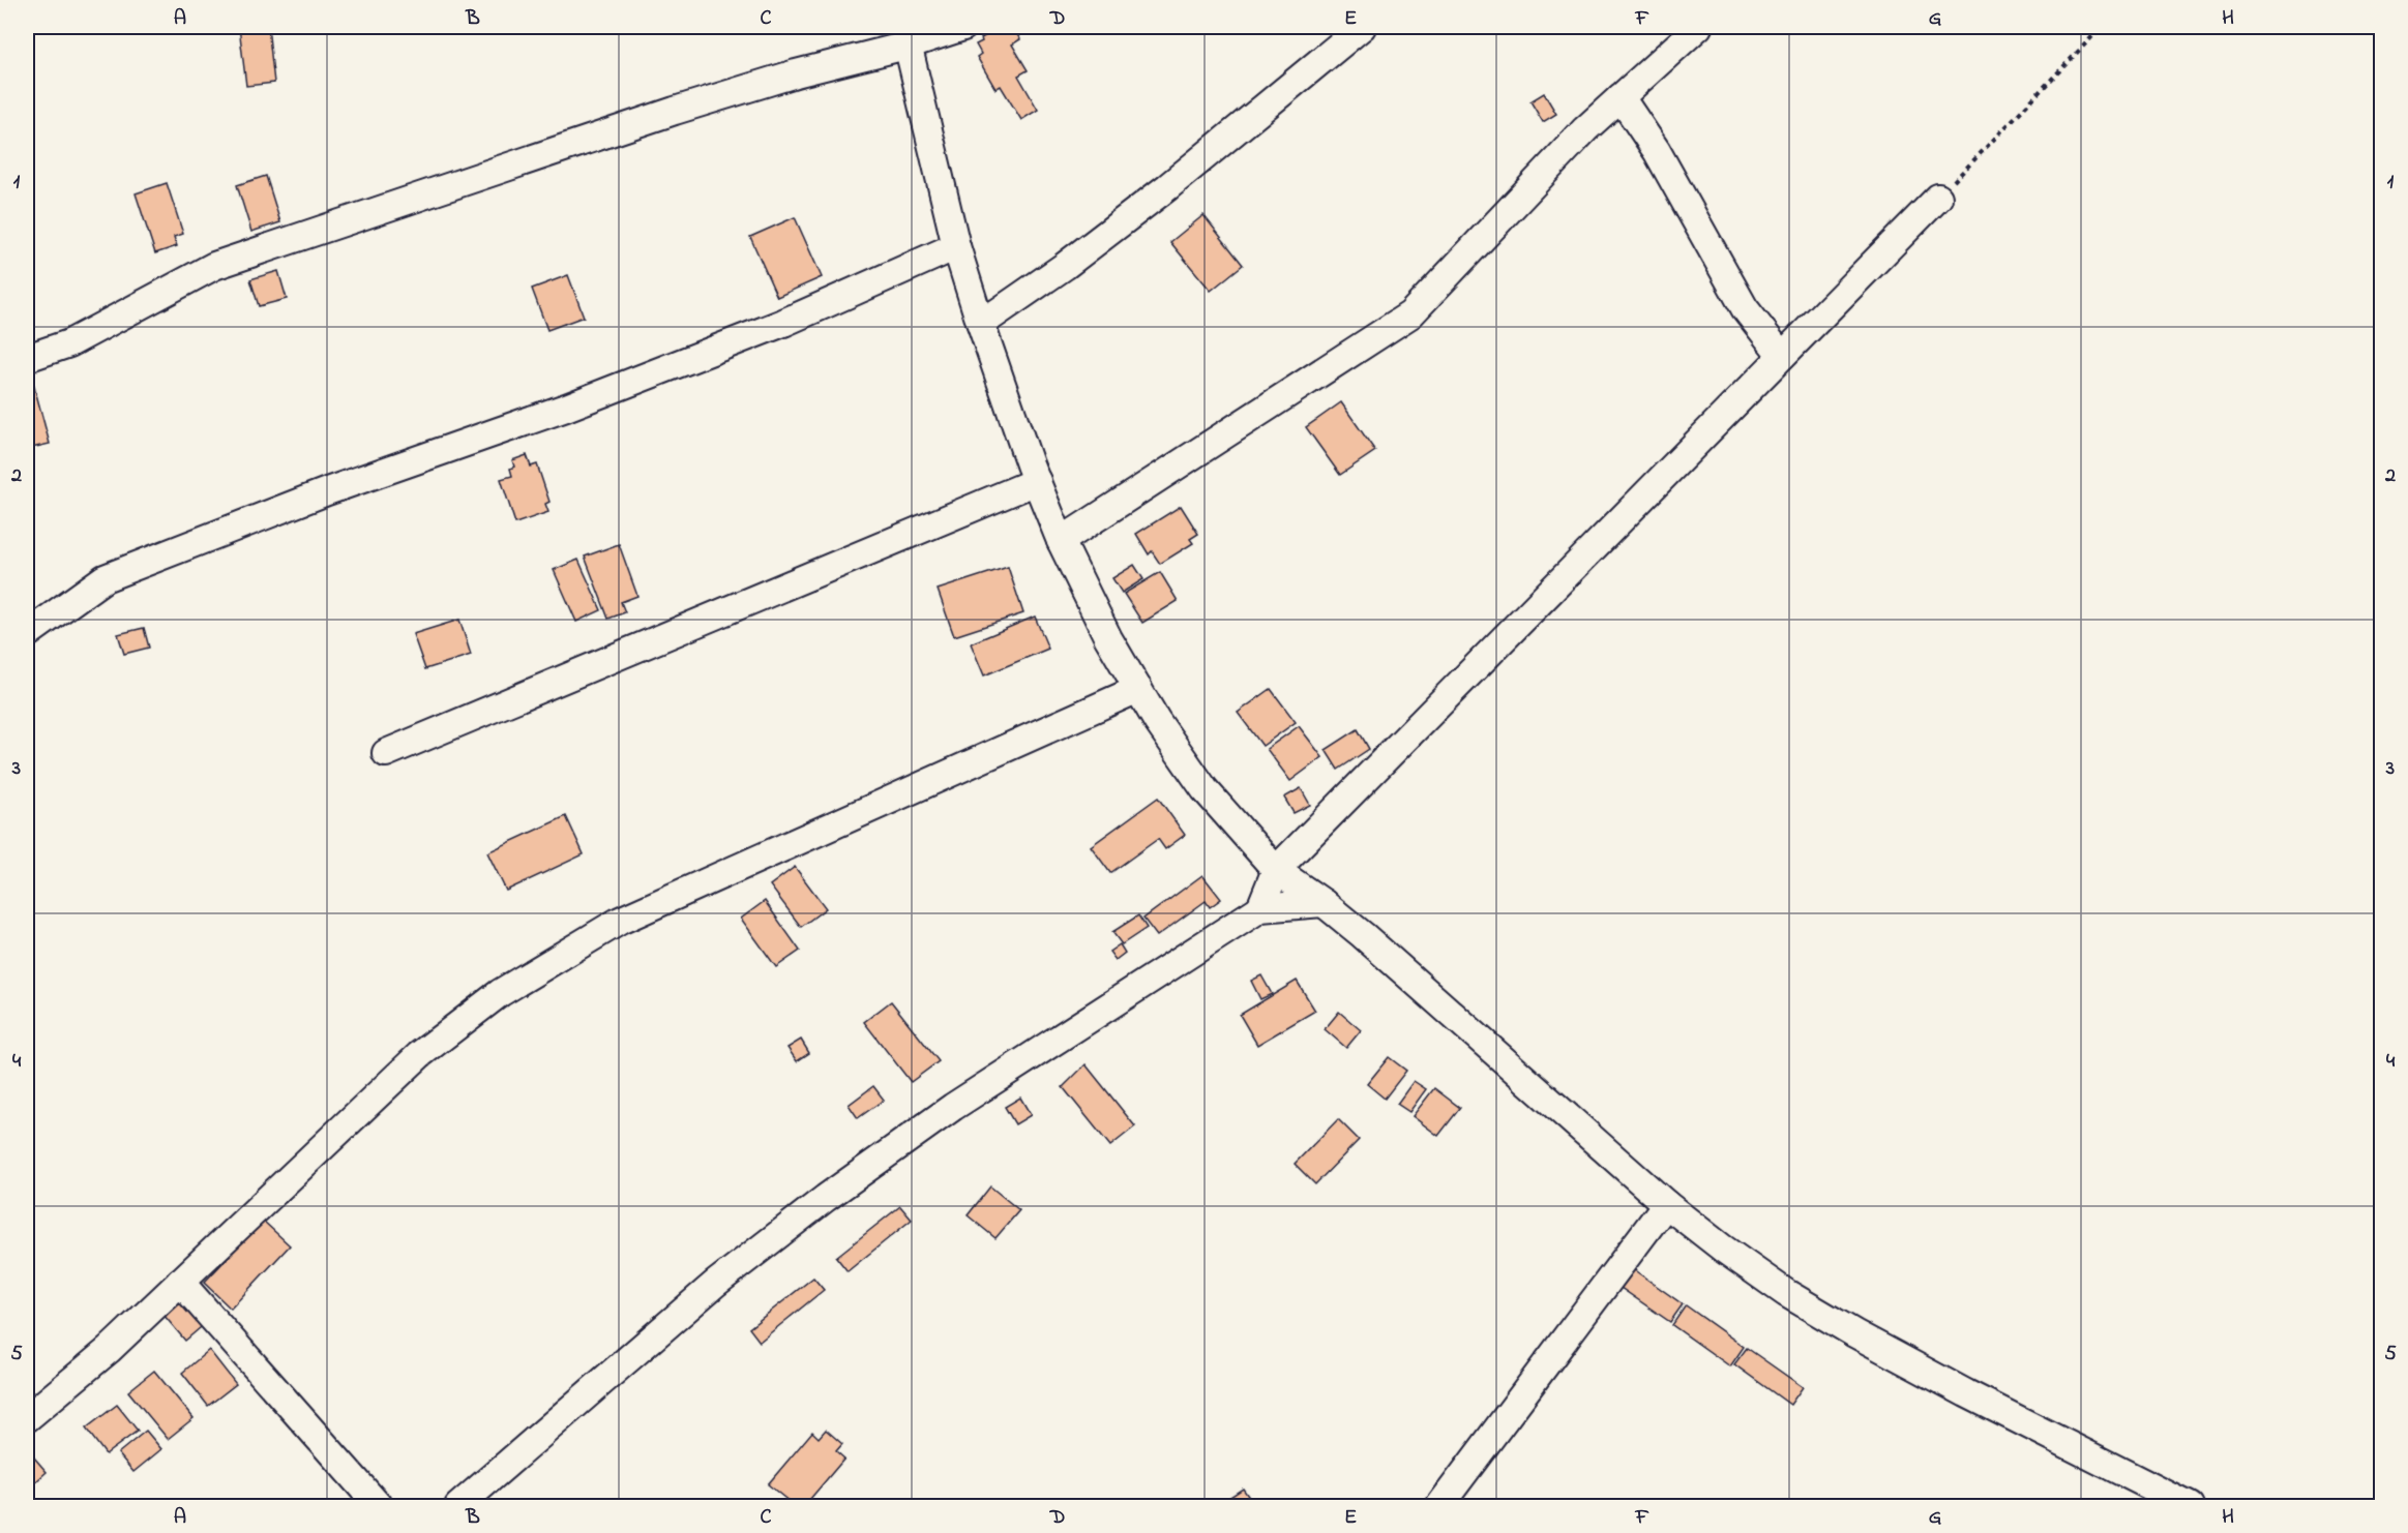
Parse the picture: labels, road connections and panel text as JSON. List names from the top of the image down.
{
  "grid": {
    "columns": [
      "A",
      "B",
      "C",
      "D",
      "E",
      "F",
      "G",
      "H"
    ],
    "rows": [
      "1",
      "2",
      "3",
      "4",
      "5"
    ]
  }
}
